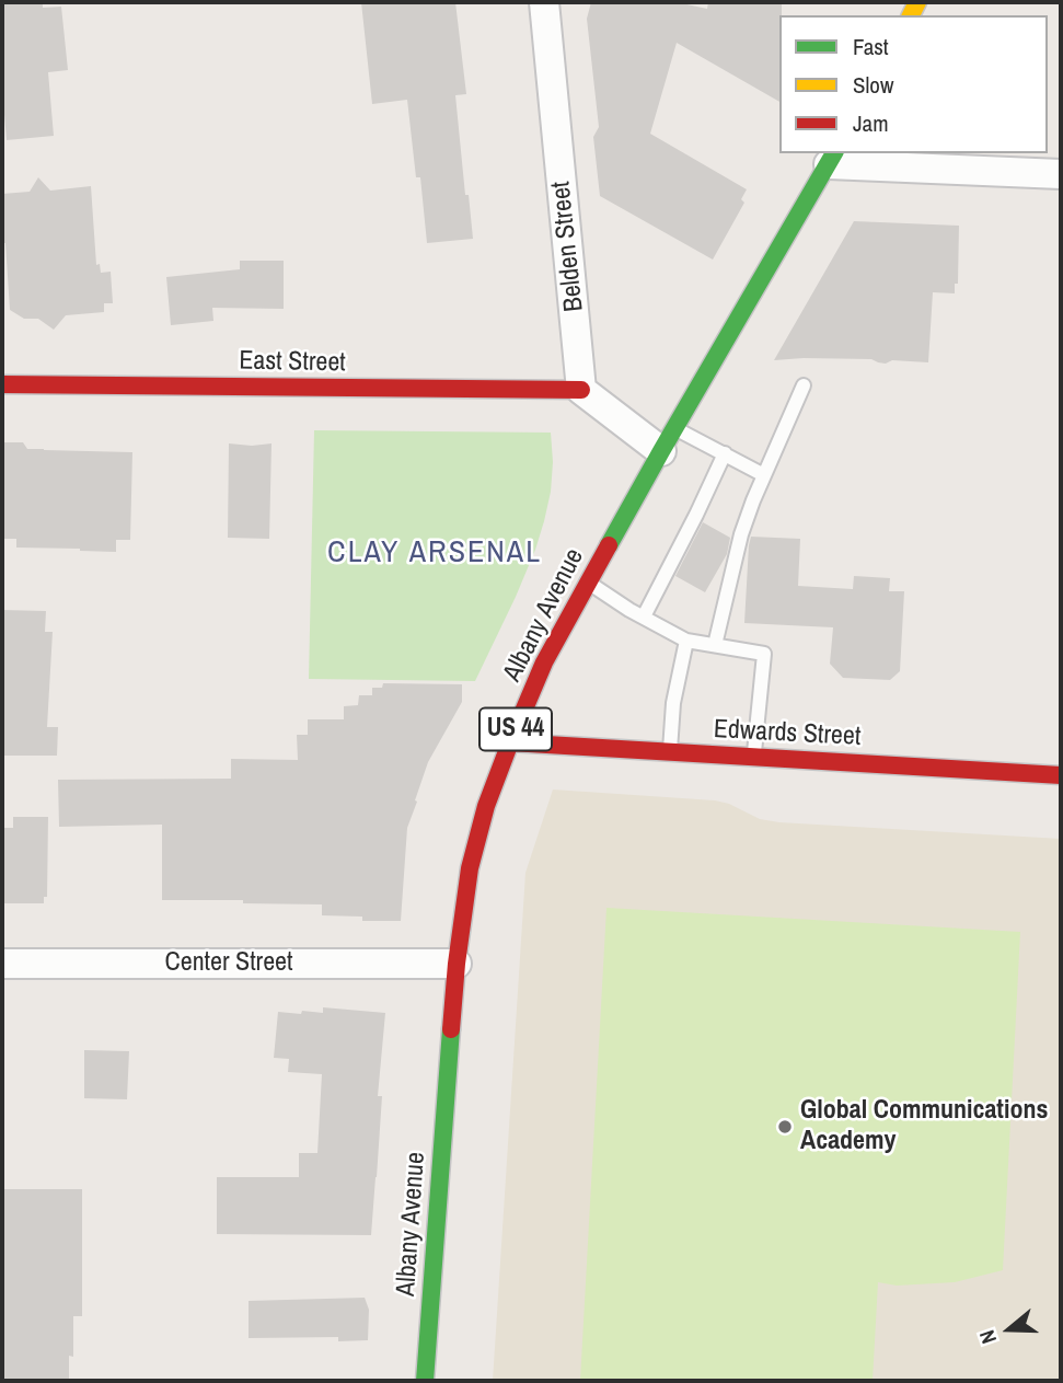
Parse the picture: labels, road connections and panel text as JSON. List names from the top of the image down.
{
  "streets": {
    "main road": [
      "East Street",
      "Albany Avenue",
      "US 44",
      "Edwards Street"
    ],
    "street": ["Belden Street", "Center Street"]
  },
  "crossings": [
    ["Belden Street", "East Street"],
    ["Albany Avenue", "Edwards Street"],
    ["Albany Avenue", "Center Street"]
  ],
  "districts": ["CLAY ARSENAL"],
  "places": ["Global Communications Academy"],
  "legend": ["Fast", "Slow", "Jam"],
  "north": "left"
}
